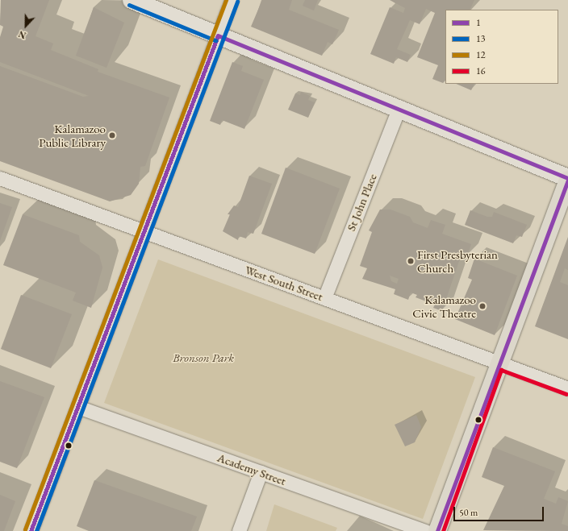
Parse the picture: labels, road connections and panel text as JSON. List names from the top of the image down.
{
  "streets": {
    "street": ["St John Place", "West South Street", "Academy Street"]
  },
  "crossings": [
    ["St John Place", "West South Street"]
  ],
  "parks": ["Bronson Park"],
  "places": ["Kalamazoo Public Library", "First Presbyterian Church", "Kalamazoo Civic Theatre"],
  "lines": [
    "transit line 12",
    "transit line 13",
    "transit line 1",
    "transit line 16"
  ],
  "legend": [
    "1",
    "13",
    "12",
    "16"
  ],
  "scale_bar": "50 m",
  "north": "bottom"
}
